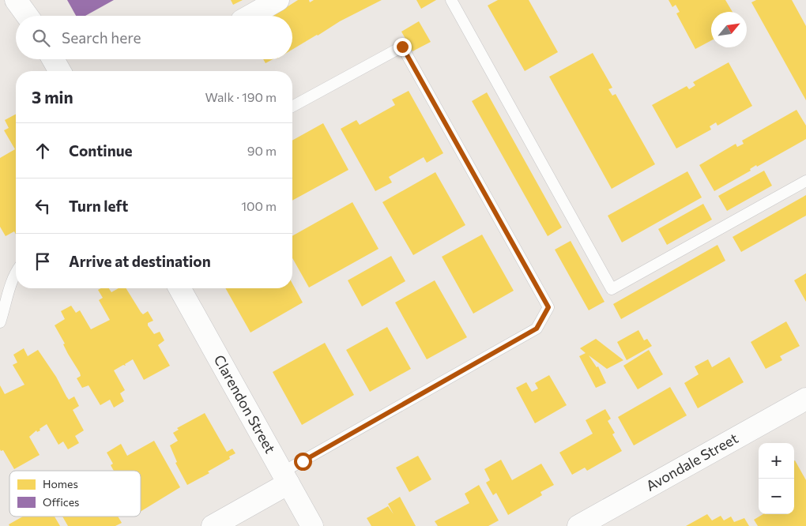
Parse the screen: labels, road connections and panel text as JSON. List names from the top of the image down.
{
  "streets": {
    "street": ["Clarendon Street", "Avondale Street"]
  },
  "legend": ["Homes", "Offices"],
  "north": "top right",
  "page": {
    "search": "Search here",
    "heading": ["3 min", "Walk · 190 m"],
    "list": [
      ["Continue", "90 m"],
      ["Turn left", "100 m"],
      "Arrive at destination"
    ],
    "map_buttons": ["+", "−"]
  }
}
